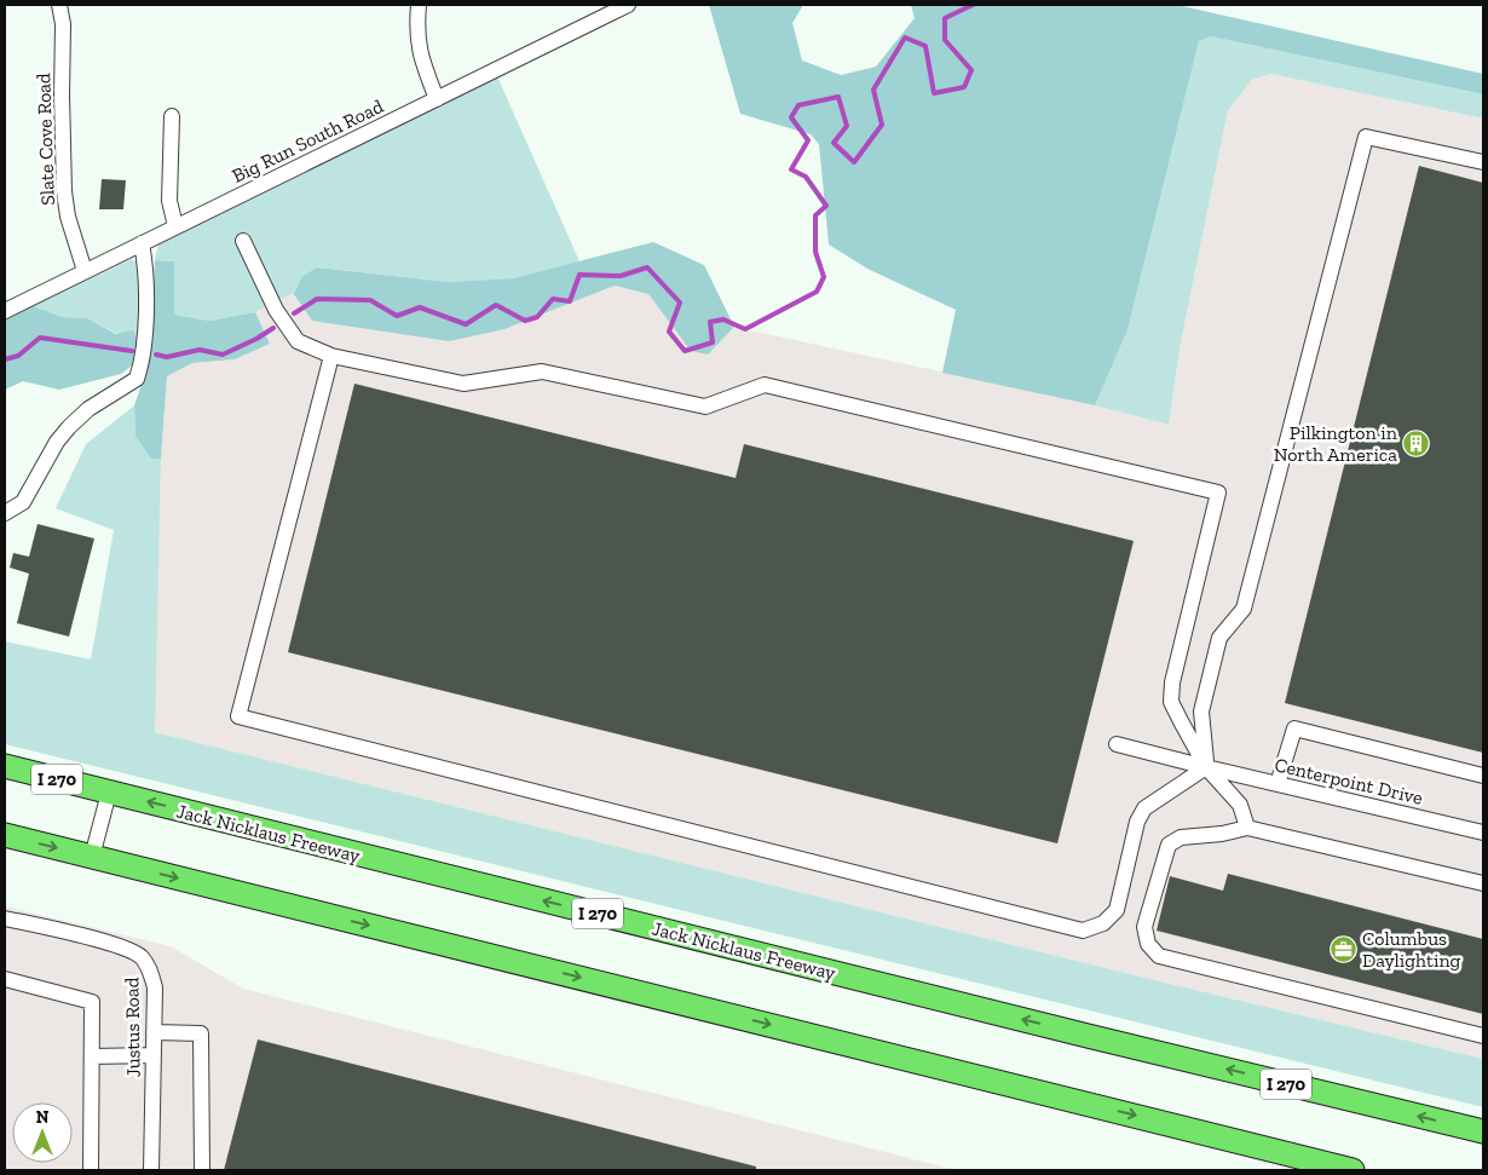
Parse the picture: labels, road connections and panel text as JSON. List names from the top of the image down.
{
  "streets": {
    "highway": ["I 270", "Jack Nicklaus Freeway"],
    "street": [
      "Slate Cove Road",
      "Big Run South Road",
      "Centerpoint Drive",
      "Justus Road"
    ]
  },
  "crossings": [
    ["Slate Cove Road", "Big Run South Road"]
  ],
  "places": {
    "building": ["Pilkington in North America"],
    "office": ["Columbus Daylighting"]
  },
  "north": "top"
}
